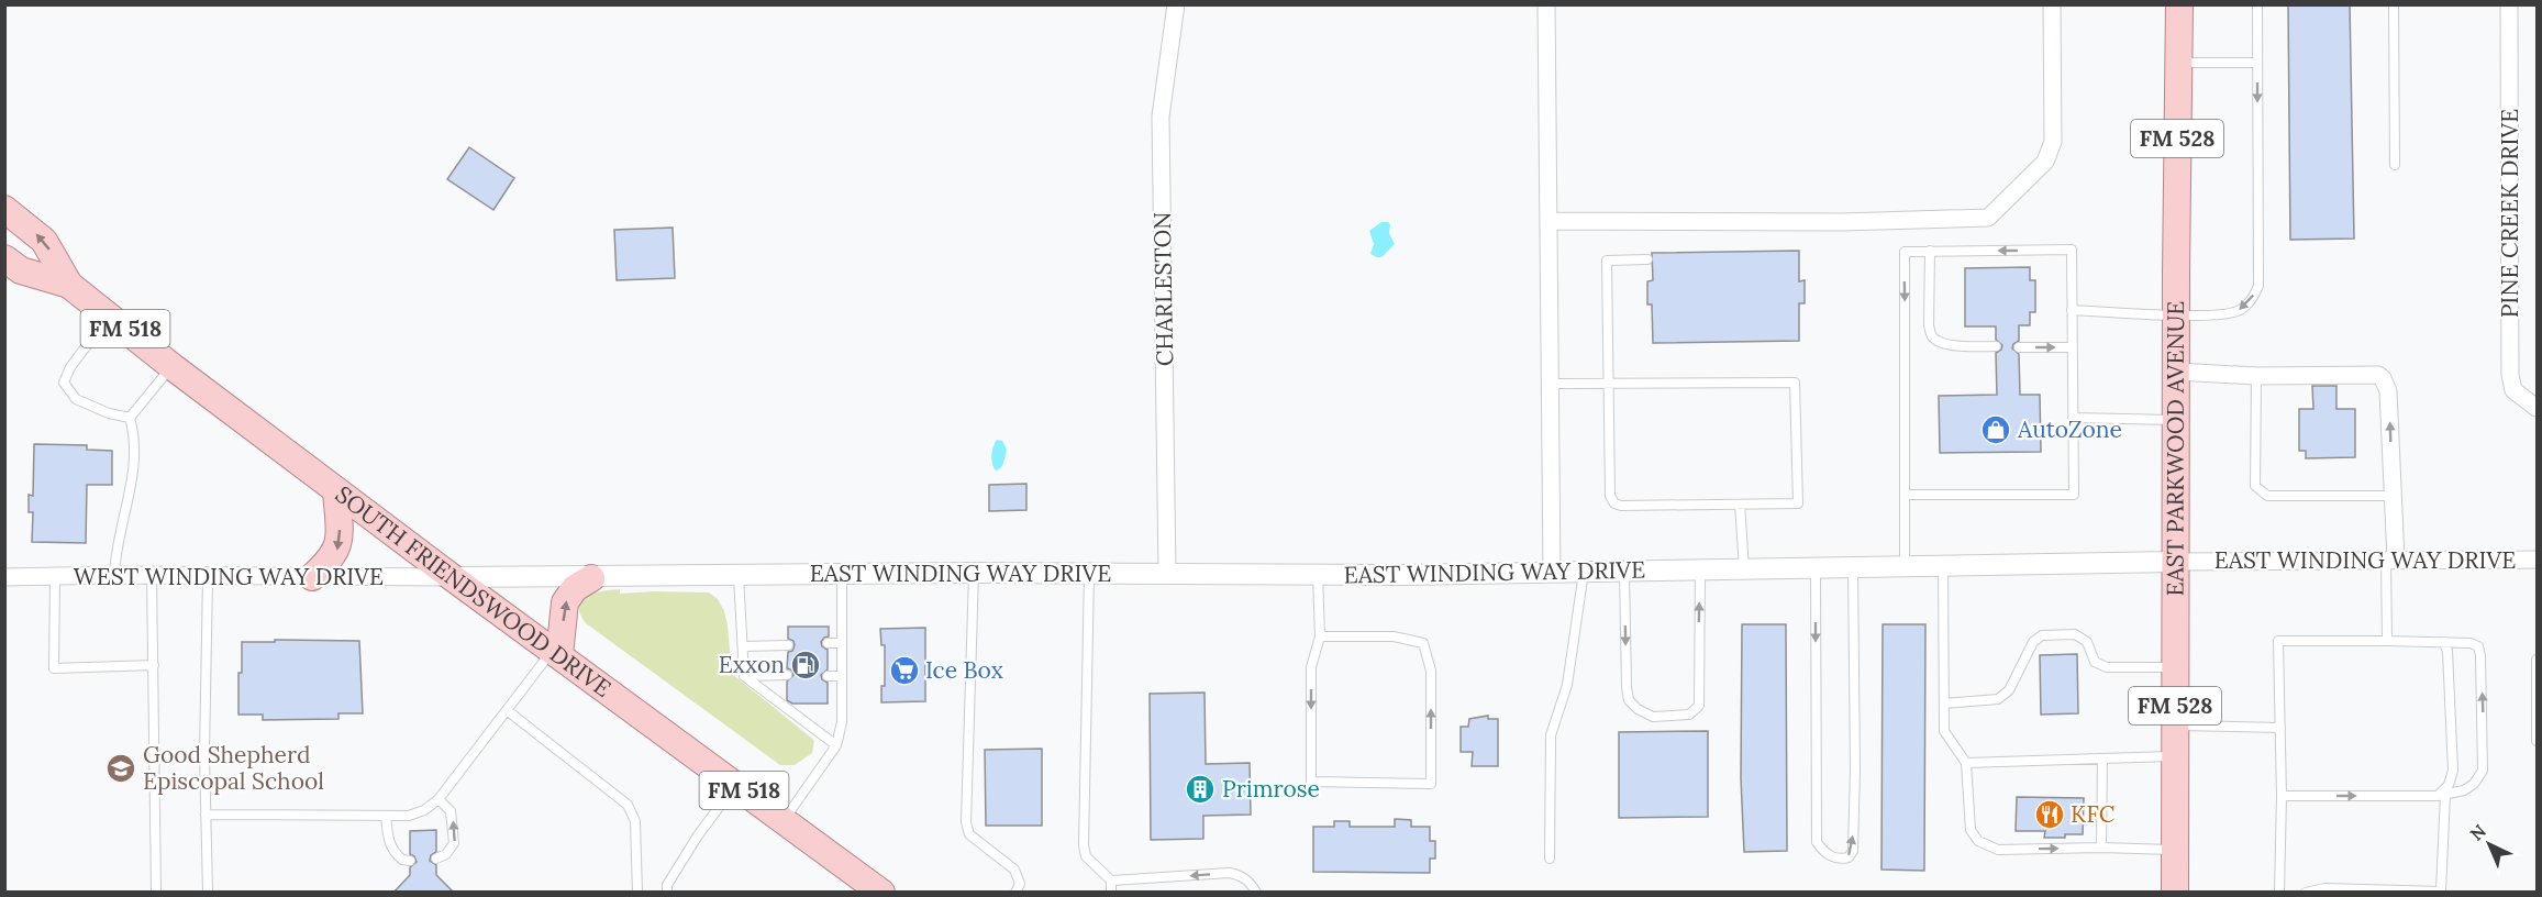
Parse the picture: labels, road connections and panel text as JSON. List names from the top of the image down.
{
  "streets": {
    "main road": [
      "FM 528",
      "FM 518",
      "EAST PARKWOOD AVENUE",
      "SOUTH FRIENDSWOOD DRIVE"
    ],
    "street": [
      "PINE CREEK DRIVE",
      "CHARLESTON",
      "EAST WINDING WAY DRIVE",
      "WEST WINDING WAY DRIVE"
    ]
  },
  "crossings": [
    ["CHARLESTON", "EAST WINDING WAY DRIVE"],
    ["EAST PARKWOOD AVENUE", "EAST WINDING WAY DRIVE"],
    ["EAST WINDING WAY DRIVE", "WEST WINDING WAY DRIVE"],
    ["EAST WINDING WAY DRIVE", "SOUTH FRIENDSWOOD DRIVE"],
    ["WEST WINDING WAY DRIVE", "SOUTH FRIENDSWOOD DRIVE"]
  ],
  "places": {
    "shop": ["AutoZone"],
    "fuel station": ["Exxon"],
    "supermarket": ["Ice Box"],
    "school or university": ["Good Shepherd Episcopal School"],
    "building": ["Primrose"],
    "restaurant": ["KFC"]
  },
  "north": "top left"
}
